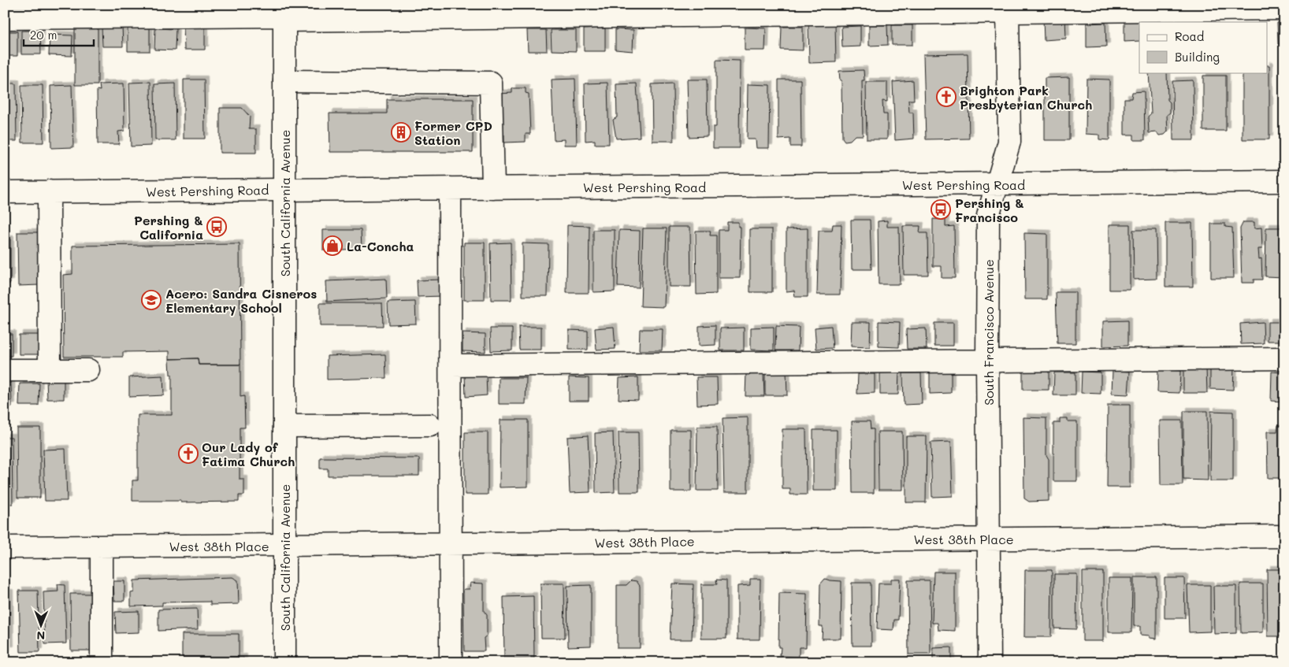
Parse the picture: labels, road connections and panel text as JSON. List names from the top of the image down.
{
  "streets": {
    "street": [
      "West Pershing Road",
      "South California Avenue",
      "South Francisco Avenue",
      "West 38th Place"
    ]
  },
  "crossings": [
    ["West Pershing Road", "South California Avenue"],
    ["West Pershing Road", "South Francisco Avenue"],
    ["South California Avenue", "West 38th Place"],
    ["South Francisco Avenue", "West 38th Place"]
  ],
  "places": {
    "church": ["Brighton Park Presbyterian Church", "Our Lady of Fatima Church"],
    "building": ["Former CPD Station"],
    "bus stop": ["Pershing & Francisco", "Pershing & California"],
    "shop": ["La-Concha"],
    "school or university": ["Acero: Sandra Cisneros Elementary School"]
  },
  "legend": ["Road", "Building"],
  "scale_bar": "20 m",
  "north": "bottom"
}
